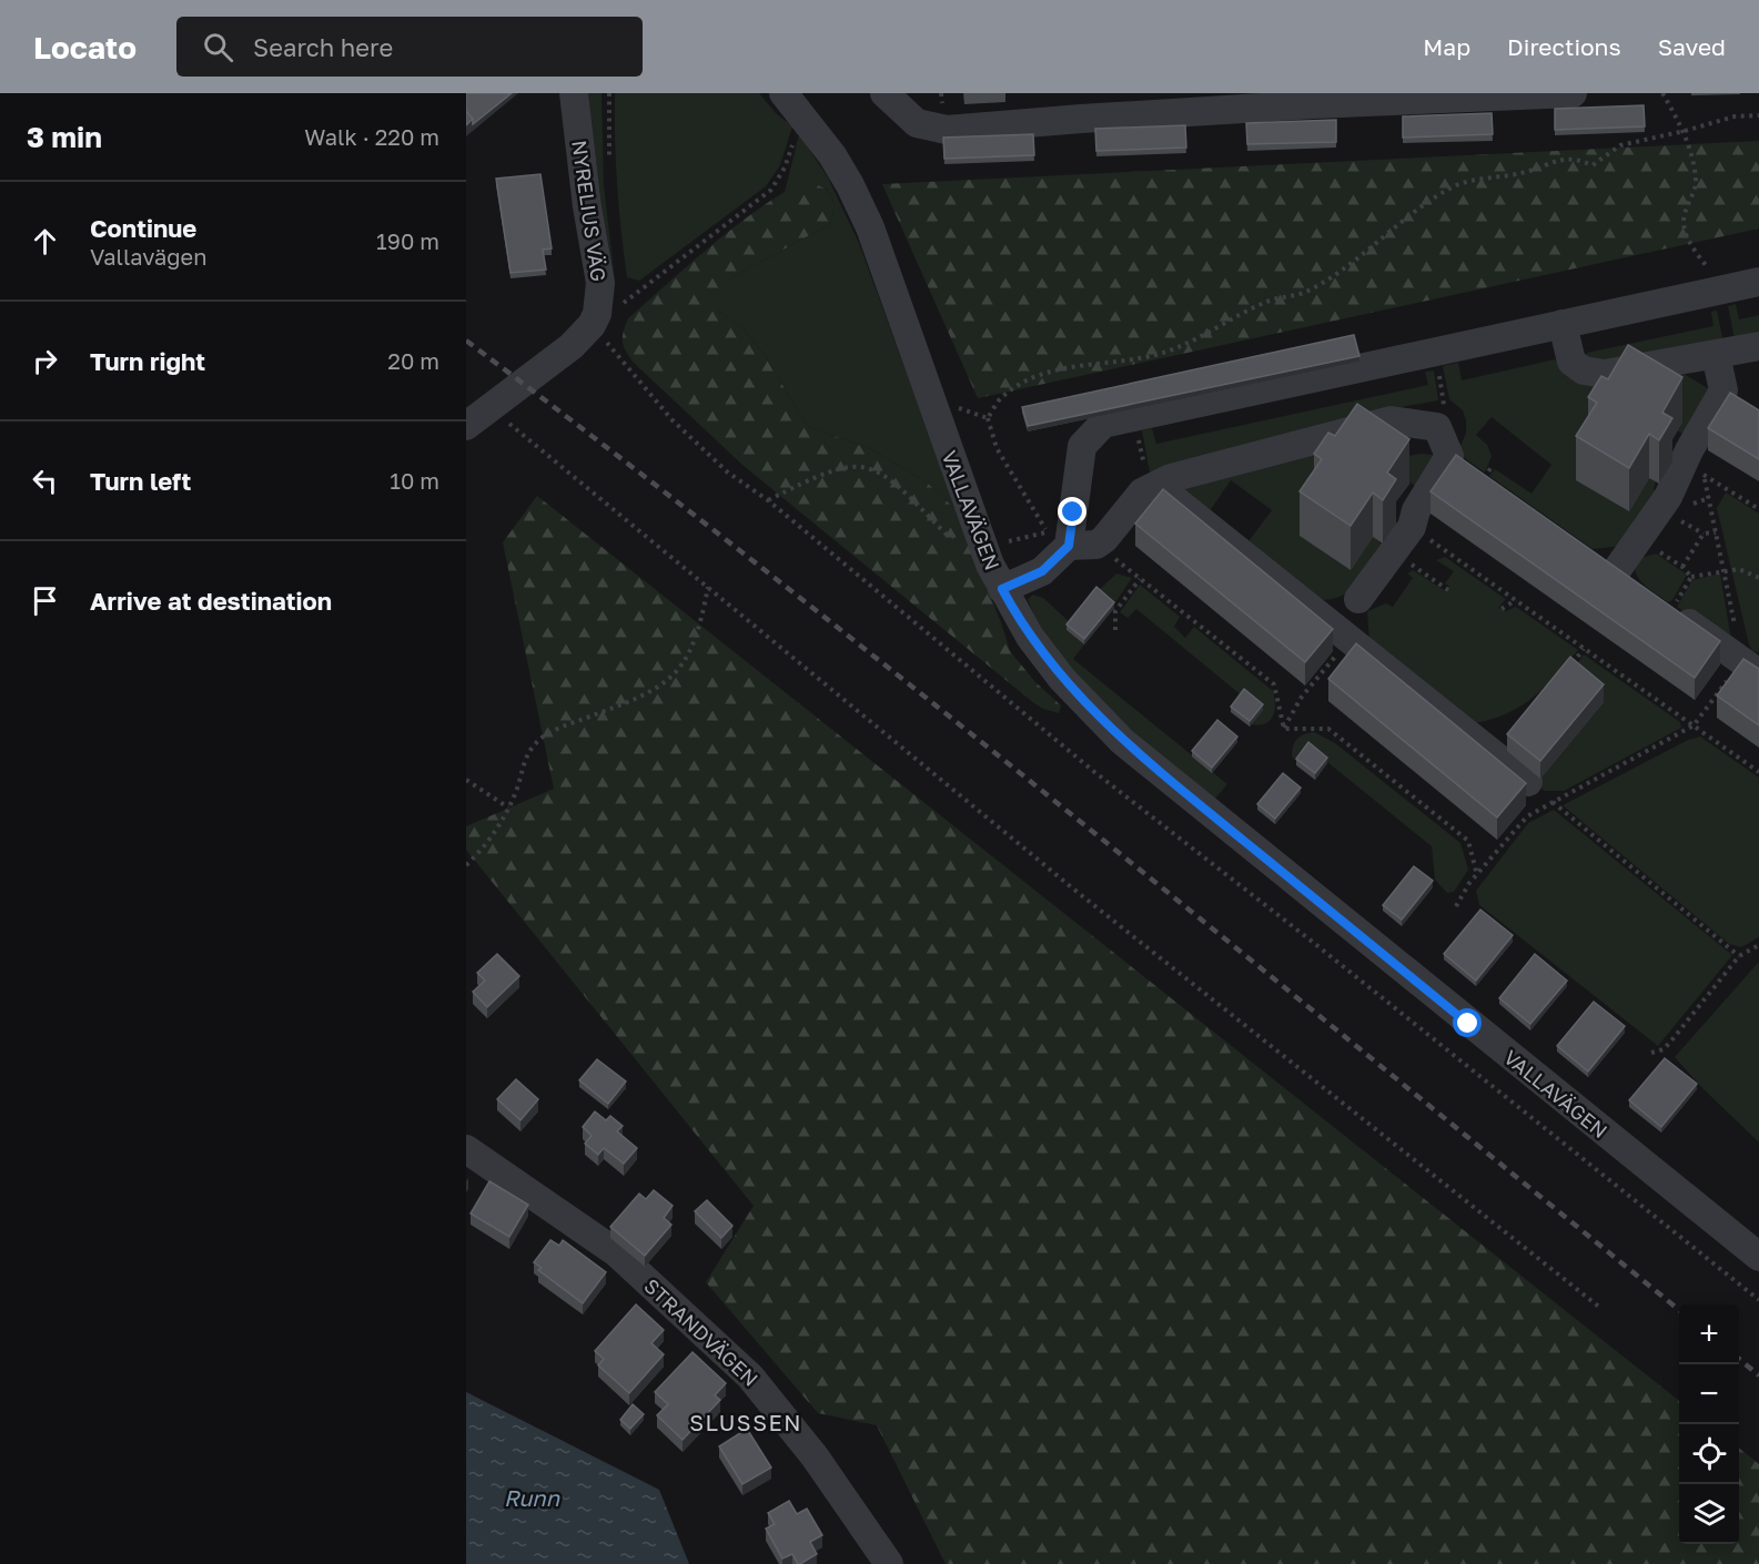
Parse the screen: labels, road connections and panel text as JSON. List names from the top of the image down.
{
  "streets": {
    "street": ["NYRELIUS VÄG", "VALLAVÄGEN", "STRANDVÄGEN"]
  },
  "districts": ["SLUSSEN"],
  "water": ["Runn"],
  "page": {
    "header": "Locato",
    "search": "Search here",
    "nav": ["Map", "Directions", "Saved"],
    "heading": ["3 min", "Walk · 220 m"],
    "list": [
      ["Continue", "Vallavägen", "190 m"],
      ["Turn right", "20 m"],
      ["Turn left", "10 m"],
      "Arrive at destination"
    ],
    "map_buttons": ["+", "−"]
  }
}
